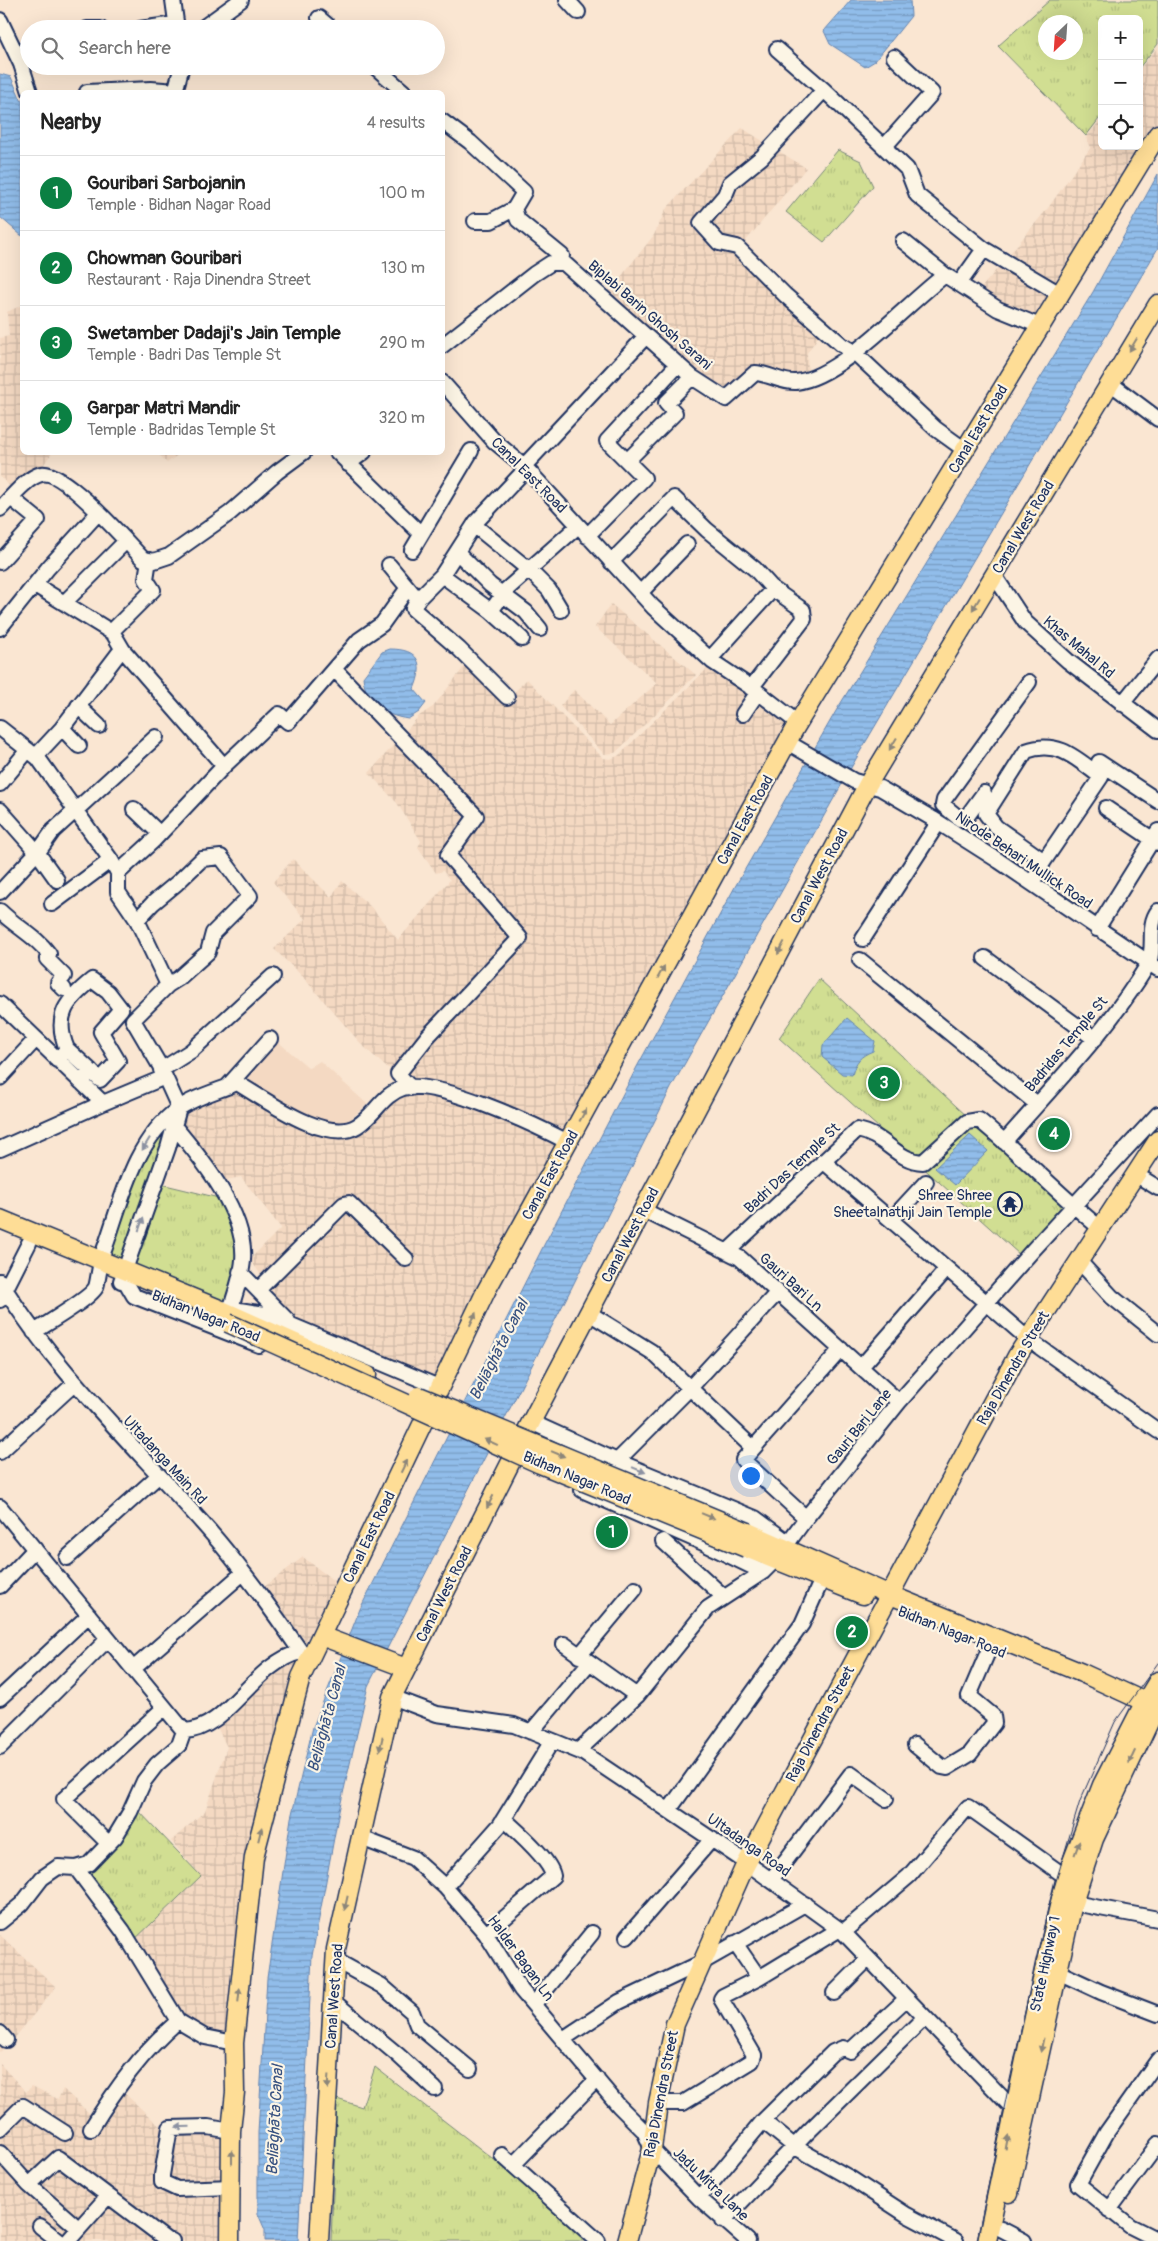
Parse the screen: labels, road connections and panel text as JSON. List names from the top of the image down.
{
  "streets": {
    "main road": [
      "Canal East Road",
      "Canal West Road",
      "Bidhan Nagar Road",
      "Raja Dinendra Street",
      "State Highway 1"
    ],
    "street": [
      "Biplabi Barin Ghosh Sarani",
      "Khas Mahal Rd",
      "Nirode Behari Mullick Road",
      "Badridas Temple St",
      "Badri Das Temple St",
      "Gauri Bari Ln",
      "Gauri Bari Lane",
      "Ultadanga Main Rd",
      "Ultadanga Road",
      "Halder Bagan Ln",
      "Jadu Mitra Lane"
    ]
  },
  "crossings": [
    ["Canal East Road", "Nirode Behari Mullick Road"],
    ["Canal East Road", "Ultadanga Main Rd"],
    ["Canal West Road", "Khas Mahal Rd"],
    ["Canal West Road", "Nirode Behari Mullick Road"],
    ["Canal West Road", "Gauri Bari Ln"],
    ["Canal West Road", "Ultadanga Road"],
    ["Canal West Road", "Halder Bagan Ln"],
    ["Nirode Behari Mullick Road", "Badridas Temple St"],
    ["Badridas Temple St", "Badri Das Temple St"],
    ["Badri Das Temple St", "Gauri Bari Ln"],
    ["Gauri Bari Ln", "Gauri Bari Lane"],
    ["Bidhan Nagar Road", "Raja Dinendra Street"],
    ["Bidhan Nagar Road", "Gauri Bari Lane"],
    ["Bidhan Nagar Road", "State Highway 1"],
    ["Raja Dinendra Street", "Ultadanga Road"],
    ["Raja Dinendra Street", "Halder Bagan Ln"],
    ["Raja Dinendra Street", "Jadu Mitra Lane"],
    ["Gauri Bari Lane", "Ultadanga Road"],
    ["Ultadanga Road", "State Highway 1"],
    ["Halder Bagan Ln", "Jadu Mitra Lane"]
  ],
  "one_way": ["Canal East Road", "Canal West Road"],
  "water": ["Beliāghāta Canal"],
  "places": {
    "temple": ["Shree Shree Sheetalnathji Jain Temple"]
  },
  "north": "bottom left",
  "page": {
    "map_buttons": ["+", "−"],
    "search": "Search here",
    "heading": ["Nearby", "4 results"],
    "list": [
      {
        "mark": "1",
        "name": "Gouribari Sarbojanin",
        "note": "Temple · Bidhan Nagar Road",
        "value": "100 m"
      },
      {
        "mark": "2",
        "name": "Chowman Gouribari",
        "note": "Restaurant · Raja Dinendra Street",
        "value": "130 m"
      },
      {
        "mark": "3",
        "name": "Swetamber Dadaji's Jain Temple",
        "note": "Temple · Badri Das Temple St",
        "value": "290 m"
      },
      {
        "mark": "4",
        "name": "Garpar Matri Mandir",
        "note": "Temple · Badridas Temple St",
        "value": "320 m"
      }
    ],
    "pins": [
      "3",
      "4",
      "1",
      "2"
    ]
  }
}
